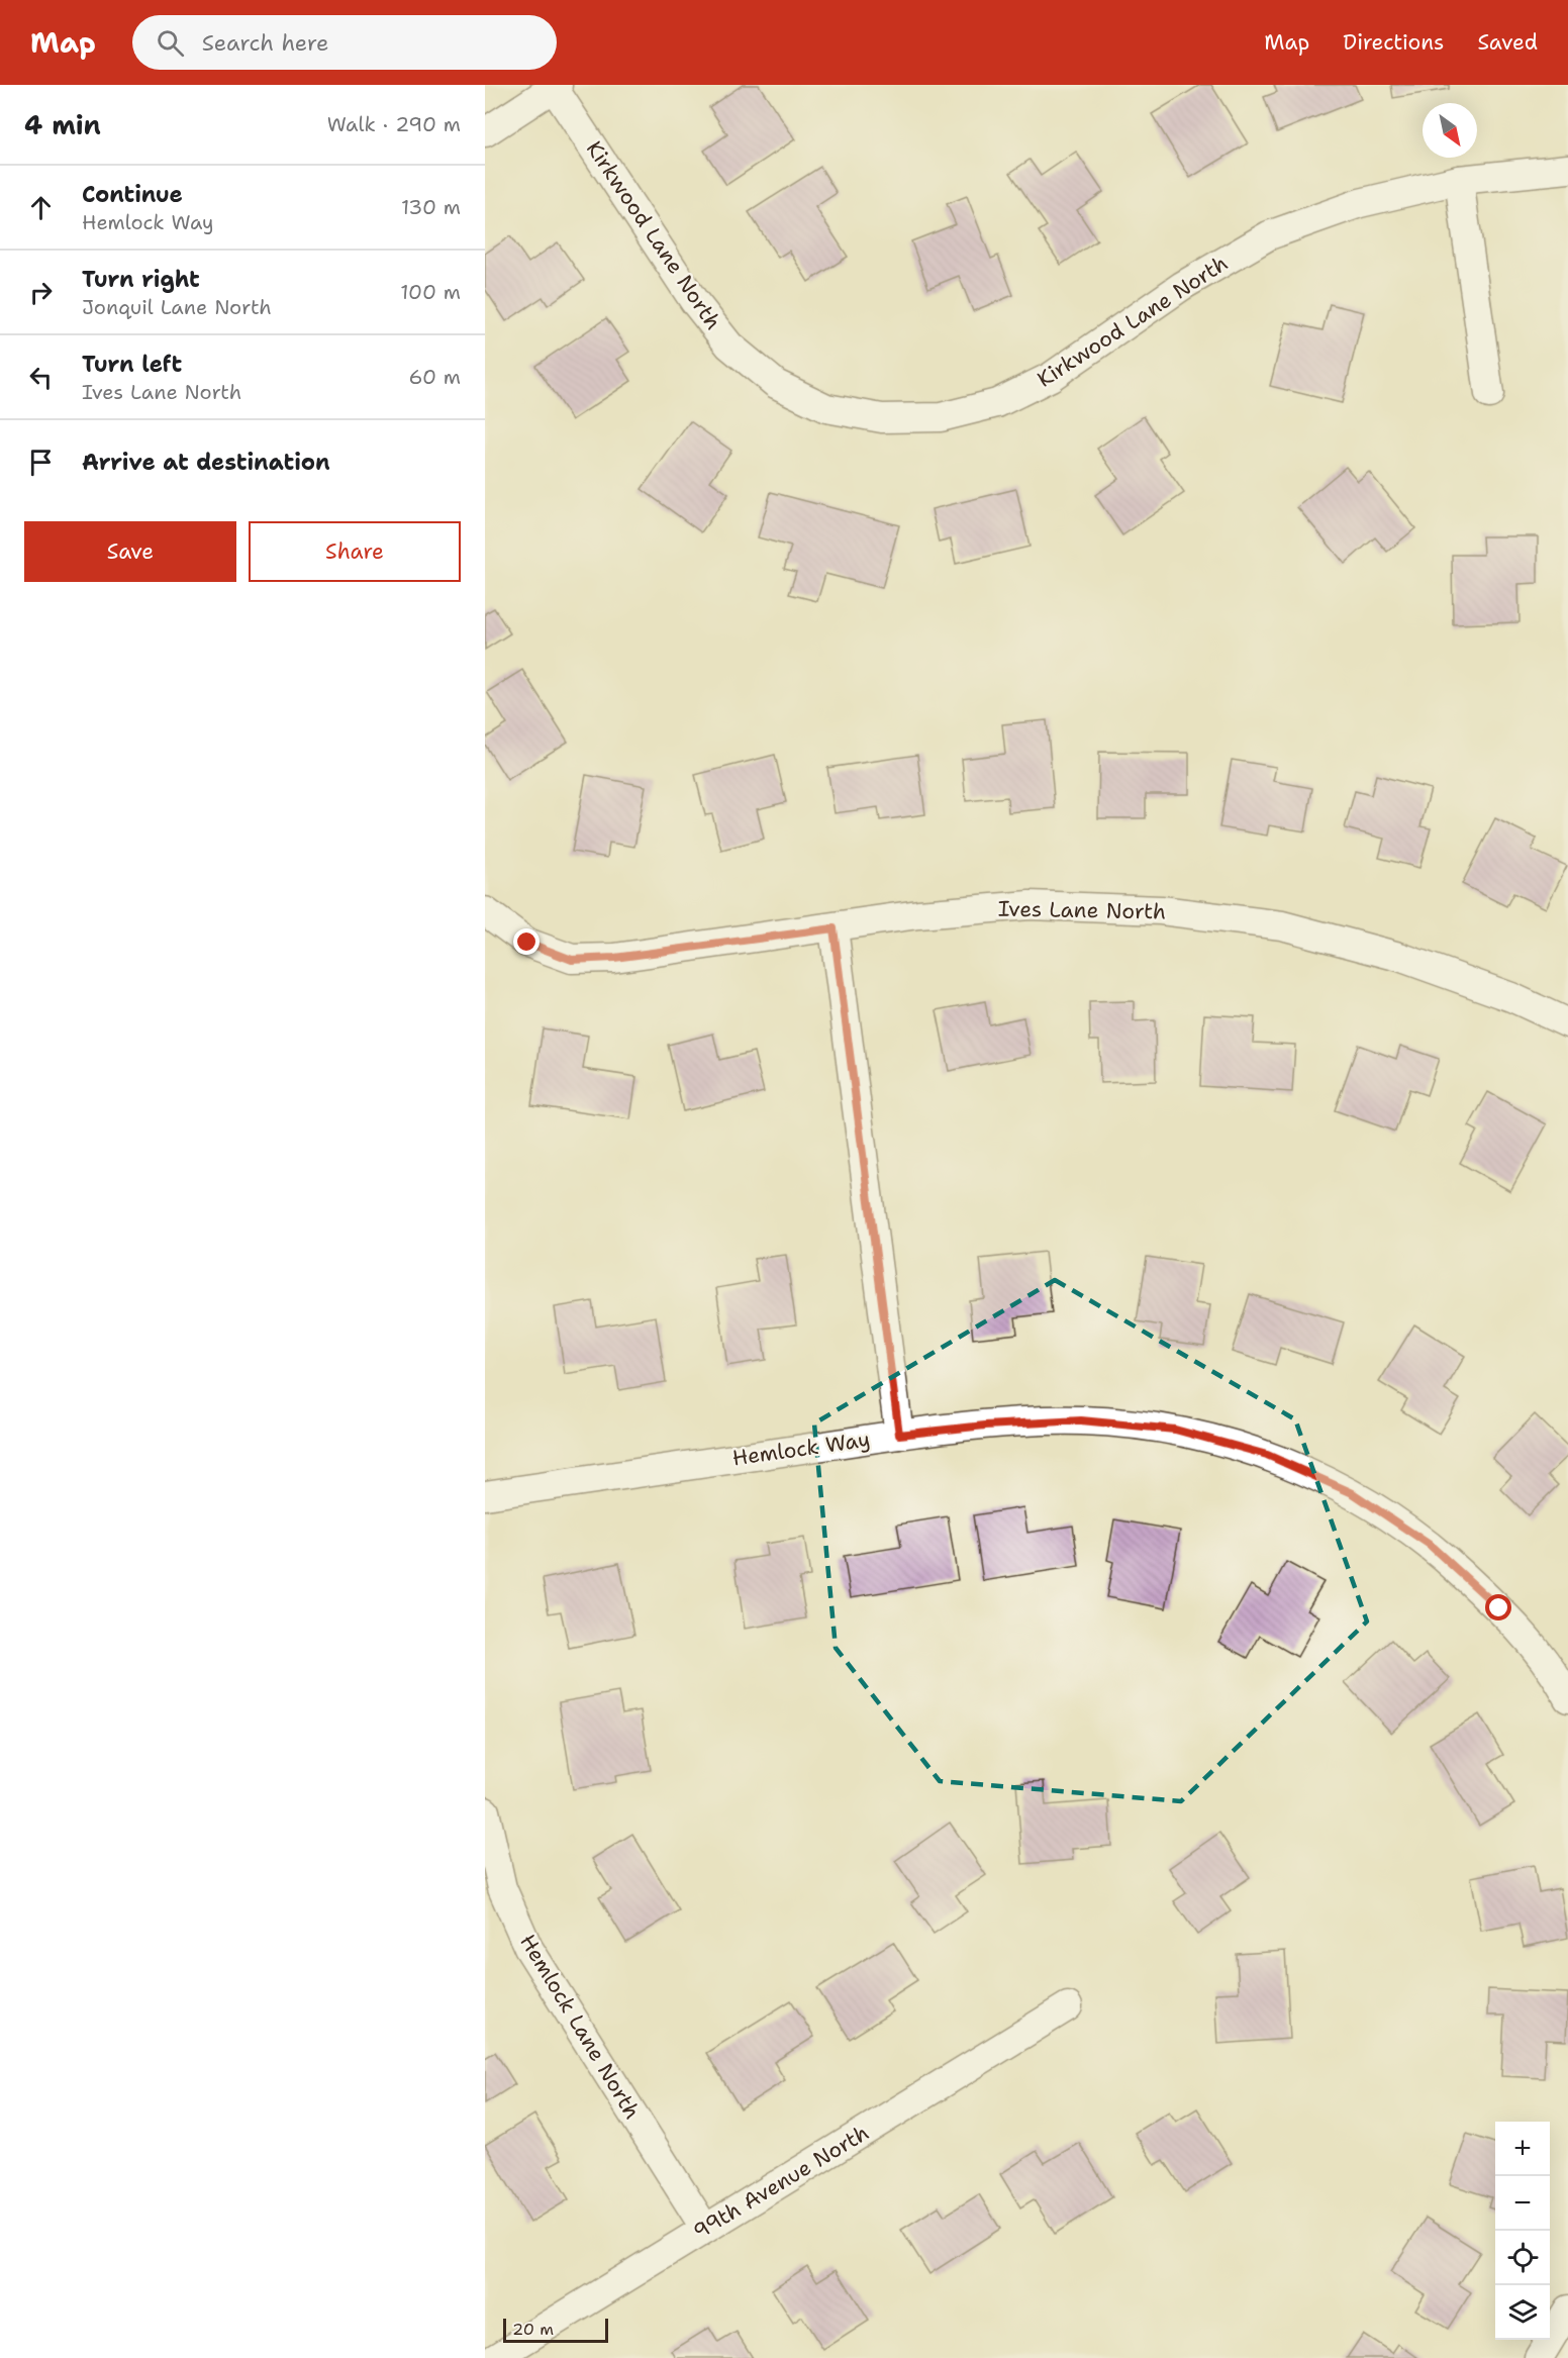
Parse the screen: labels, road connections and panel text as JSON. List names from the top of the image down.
{
  "streets": {
    "street": [
      "Kirkwood Lane North",
      "Ives Lane North",
      "Hemlock Way",
      "Hemlock Lane North",
      "99th Avenue North"
    ]
  },
  "crossings": [
    ["Hemlock Lane North", "99th Avenue North"]
  ],
  "scale_bar": "20 m",
  "north": "bottom right",
  "page": {
    "header": "Map",
    "search": "Search here",
    "nav": ["Map", "Directions", "Saved"],
    "heading": ["4 min", "Walk · 290 m"],
    "list": [
      ["Continue", "Hemlock Way", "130 m"],
      ["Turn right", "Jonquil Lane North", "100 m"],
      ["Turn left", "Ives Lane North", "60 m"],
      "Arrive at destination"
    ],
    "buttons": ["Save", "Share"],
    "map_buttons": ["+", "−"],
    "scale": "20 m"
  }
}
